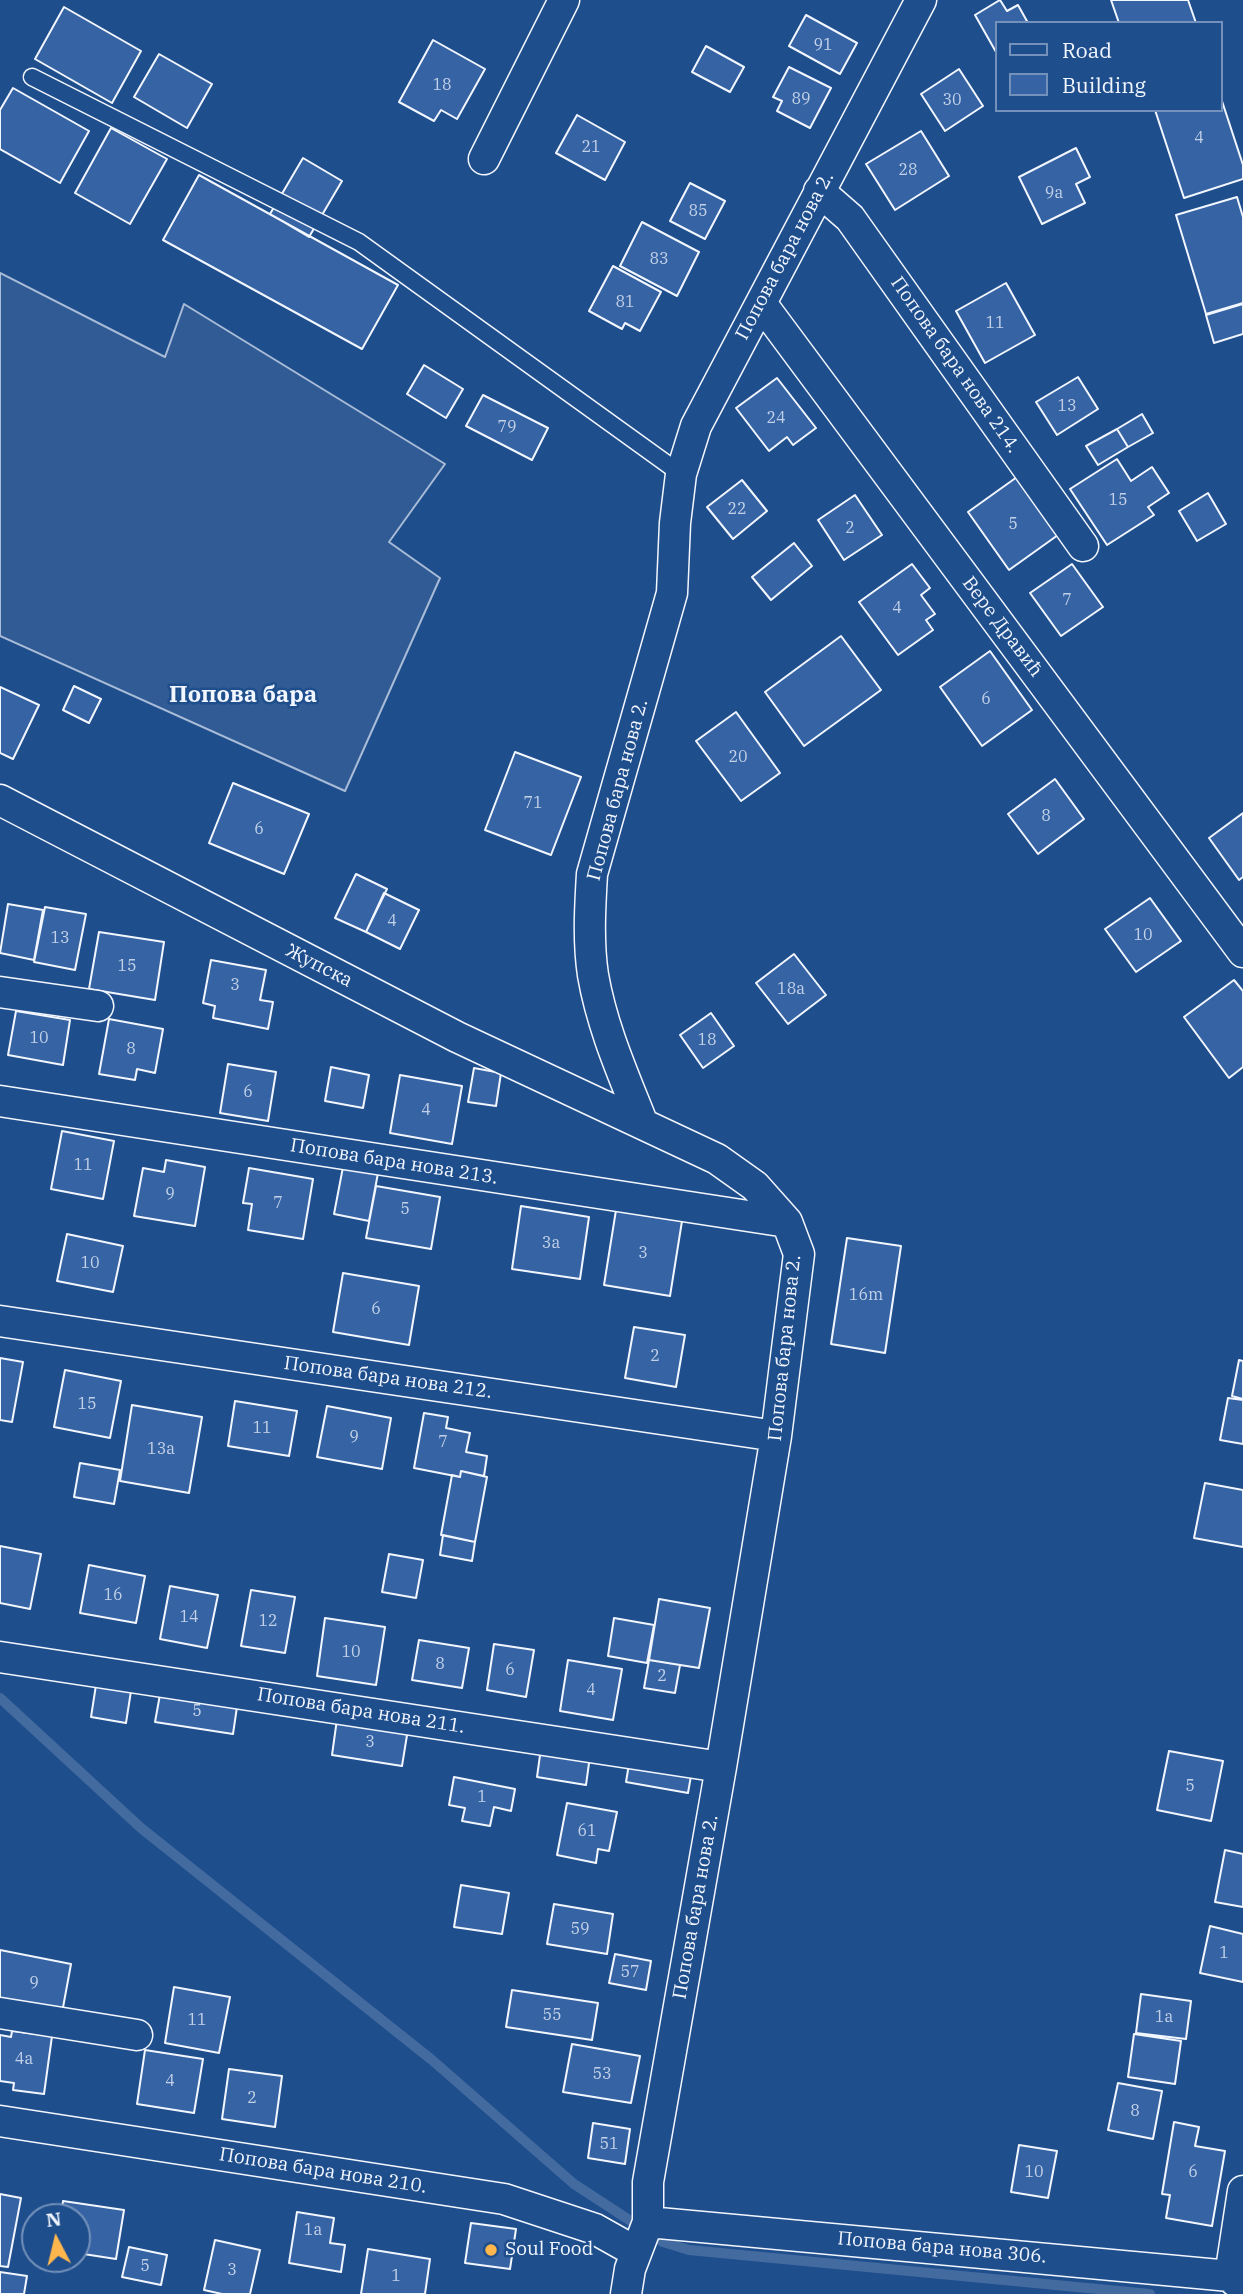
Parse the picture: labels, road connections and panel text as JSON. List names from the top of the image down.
{
  "streets": {
    "street": [
      "Попова бара нова 2.",
      "Попова бара нова 214.",
      "Вере Дравић",
      "Жупска",
      "Попова бара нова 213.",
      "Попова бара нова 212.",
      "Попова бара нова 211.",
      "Попова бара нова 210.",
      "Попова бара нова 306."
    ]
  },
  "crossings": [
    ["Попова бара нова 2.", "Попова бара нова 214."],
    ["Попова бара нова 2.", "Вере Дравић"],
    ["Попова бара нова 2.", "Жупска"],
    ["Попова бара нова 2.", "Попова бара нова 213."],
    ["Попова бара нова 2.", "Попова бара нова 212."],
    ["Попова бара нова 2.", "Попова бара нова 211."],
    ["Попова бара нова 2.", "Попова бара нова 210."],
    ["Попова бара нова 2.", "Попова бара нова 306."],
    ["Попова бара нова 210.", "Попова бара нова 306."]
  ],
  "districts": ["Попова бара"],
  "places": ["Soul Food"],
  "house_numbers": [
    "91",
    "18",
    "89",
    "30",
    "4",
    "21",
    "28",
    "9a",
    "85",
    "83",
    "81",
    "11",
    "13",
    "24",
    "79",
    "15",
    "22",
    "5",
    "2",
    "7",
    "4",
    "6",
    "20",
    "71",
    "8",
    "6",
    "4",
    "10",
    "13",
    "15",
    "3",
    "18a",
    "10",
    "18",
    "8",
    "6",
    "4",
    "11",
    "9",
    "7",
    "5",
    "3a",
    "3",
    "10",
    "16m",
    "6",
    "2",
    "15",
    "11",
    "9",
    "7",
    "13a",
    "16",
    "14",
    "12",
    "10",
    "8",
    "6",
    "2",
    "4",
    "5",
    "3",
    "5",
    "1",
    "61",
    "59",
    "1",
    "57",
    "9",
    "55",
    "1a",
    "11",
    "4a",
    "53",
    "4",
    "2",
    "8",
    "51",
    "10",
    "6",
    "1a",
    "5",
    "3",
    "1"
  ],
  "legend": ["Road", "Building"],
  "north": "top"
}
